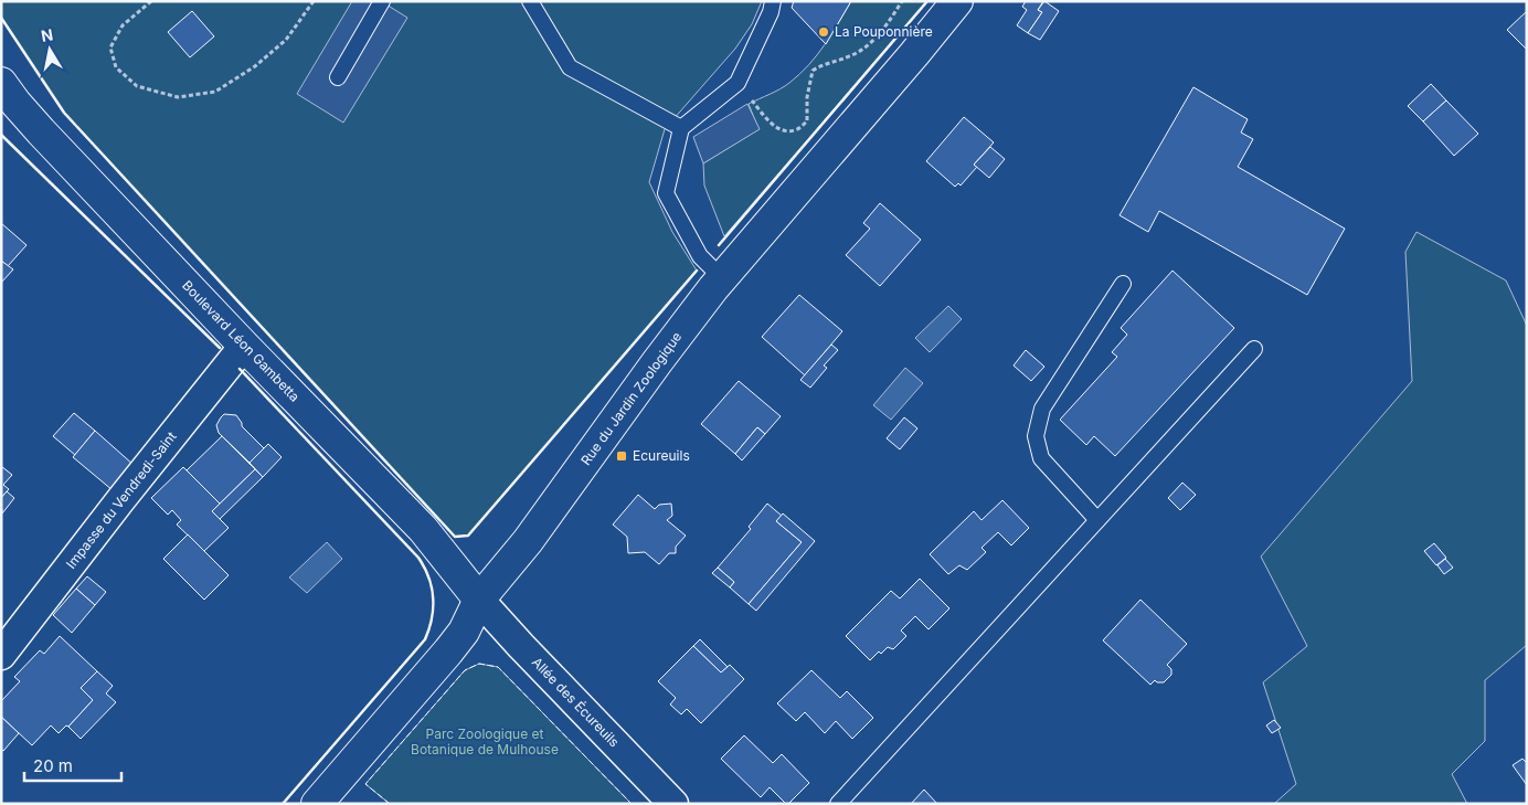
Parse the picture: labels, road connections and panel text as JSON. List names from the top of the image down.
{
  "streets": {
    "main road": ["Boulevard Léon Gambetta", "Rue du Jardin Zoologique"],
    "street": ["Impasse du Vendredi-Saint", "Allée des Écureuils"]
  },
  "crossings": [
    ["Boulevard Léon Gambetta", "Rue du Jardin Zoologique"],
    ["Boulevard Léon Gambetta", "Impasse du Vendredi-Saint"],
    ["Boulevard Léon Gambetta", "Allée des Écureuils"],
    ["Rue du Jardin Zoologique", "Allée des Écureuils"]
  ],
  "parks": ["Parc Zoologique et Botanique de Mulhouse"],
  "places": {
    "other": ["La Pouponnière"],
    "transit": ["Ecureuils"]
  },
  "scale_bar": "20 m",
  "north": "top"
}
